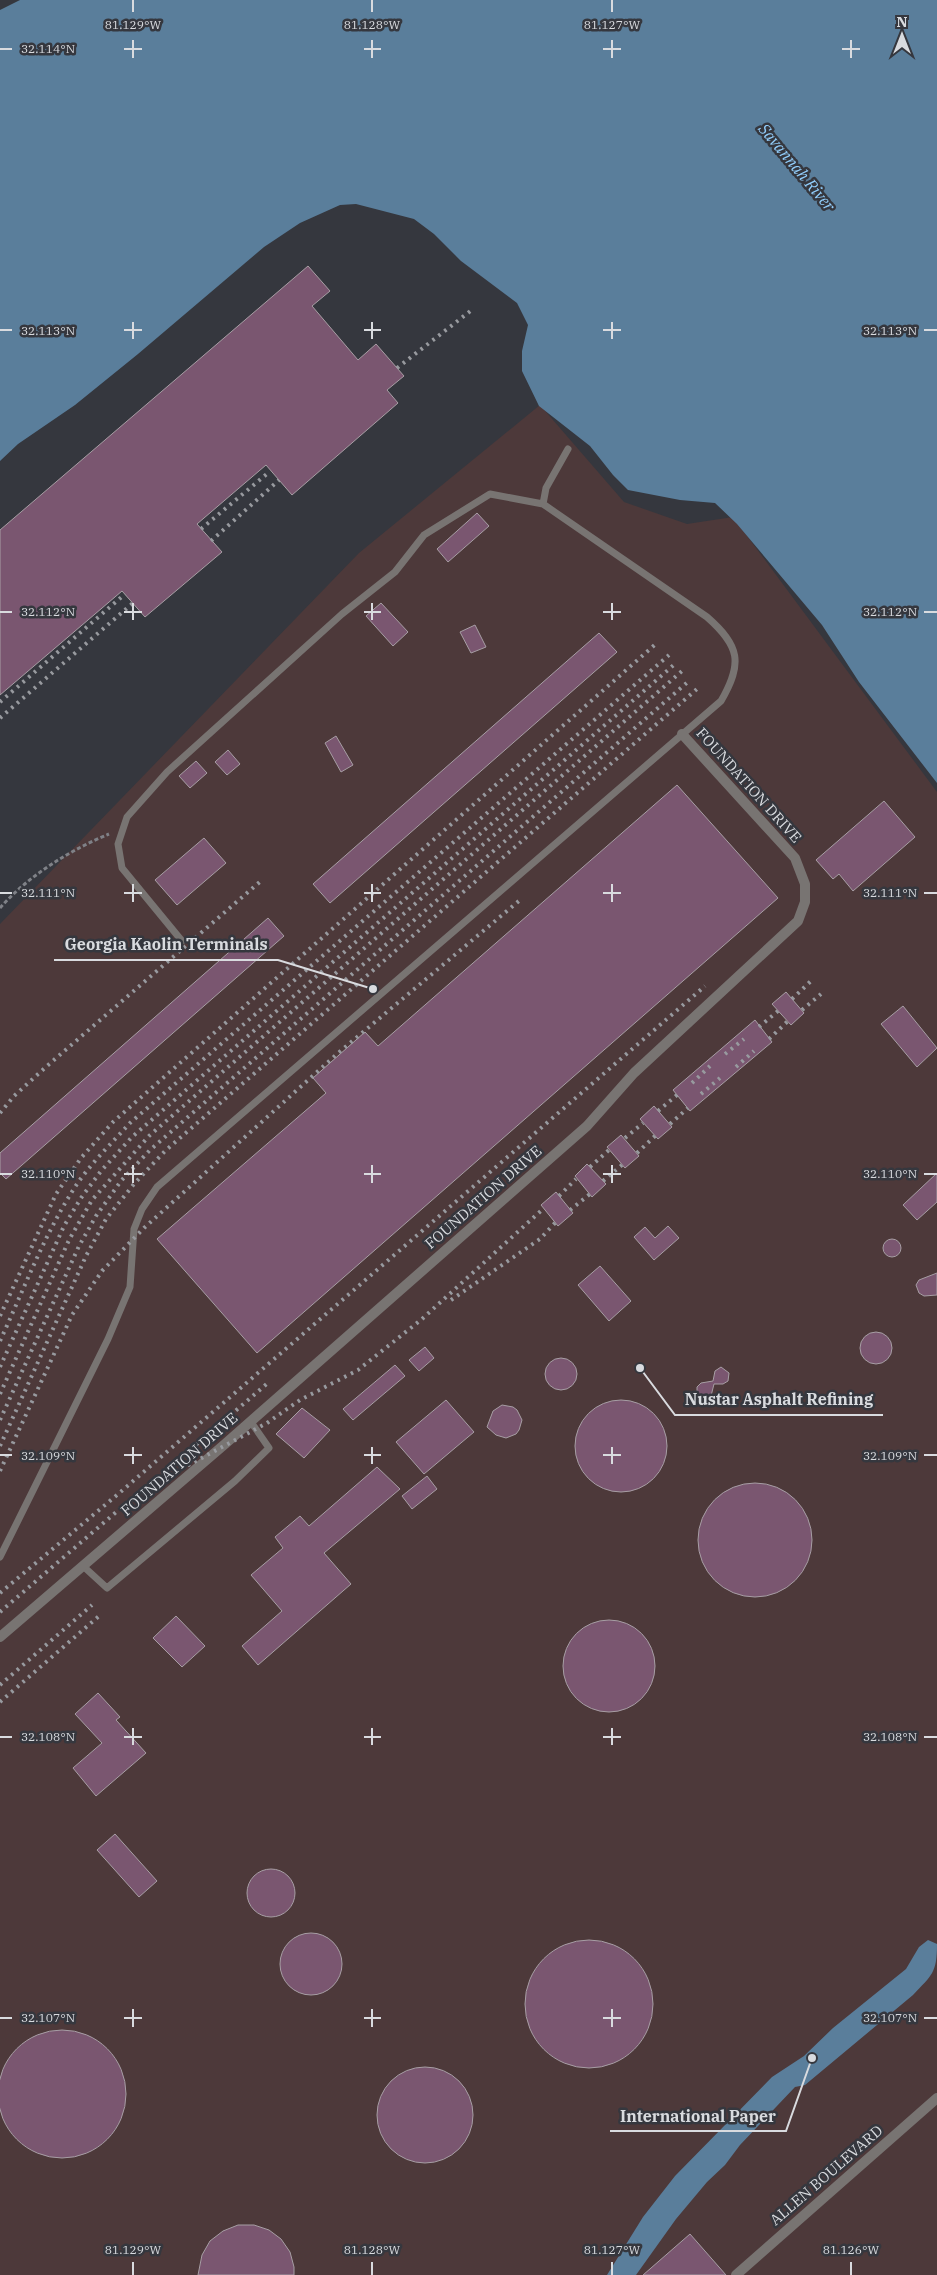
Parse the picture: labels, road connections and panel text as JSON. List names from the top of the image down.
{
  "streets": {
    "street": ["FOUNDATION DRIVE", "ALLEN BOULEVARD"]
  },
  "water": ["Savannah River"],
  "places": ["Georgia Kaolin Terminals", "Nustar Asphalt Refining", "International Paper"],
  "north": "top",
  "coordinates": [
    "81.129°W",
    "81.128°W",
    "81.127°W",
    "32.114°N",
    "32.113°N",
    "32.112°N",
    "32.111°N",
    "32.110°N",
    "32.109°N",
    "32.108°N",
    "32.107°N",
    "81.126°W"
  ]
}
